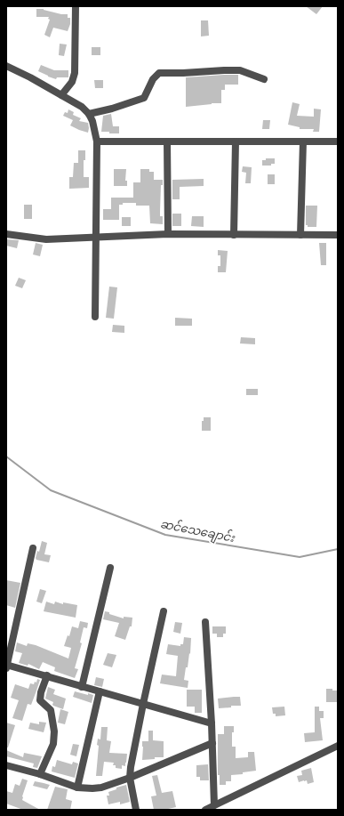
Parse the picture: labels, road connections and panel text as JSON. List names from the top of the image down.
{
  "water": ["ဆင်သေချောင်း"]
}
